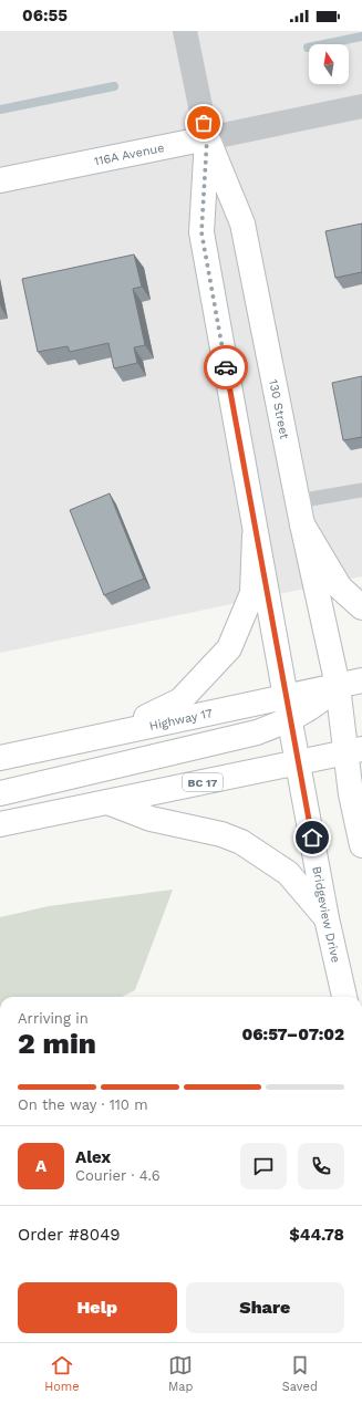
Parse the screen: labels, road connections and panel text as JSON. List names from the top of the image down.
{
  "streets": {
    "main road": [
      "116A Avenue",
      "130 Street",
      "Highway 17",
      "BC 17",
      "Bridgeview Drive"
    ]
  },
  "crossings": [
    ["116A Avenue", "130 Street"],
    ["130 Street", "Highway 17"],
    ["130 Street", "Bridgeview Drive"],
    ["Highway 17", "Bridgeview Drive"],
    ["BC 17", "Bridgeview Drive"]
  ],
  "north": "top",
  "page": {
    "status": "06:55",
    "heading": ["2 min", "Arriving in", "06:57–07:02"],
    "panel": [
      "Alex",
      "Courier · 4.6",
      "Order #8049",
      "$44.78"
    ],
    "bar": "On the way · 110 m",
    "round": "A",
    "buttons": ["Help", "Share"],
    "tabs": ["Home", "Map", "Saved"]
  }
}
